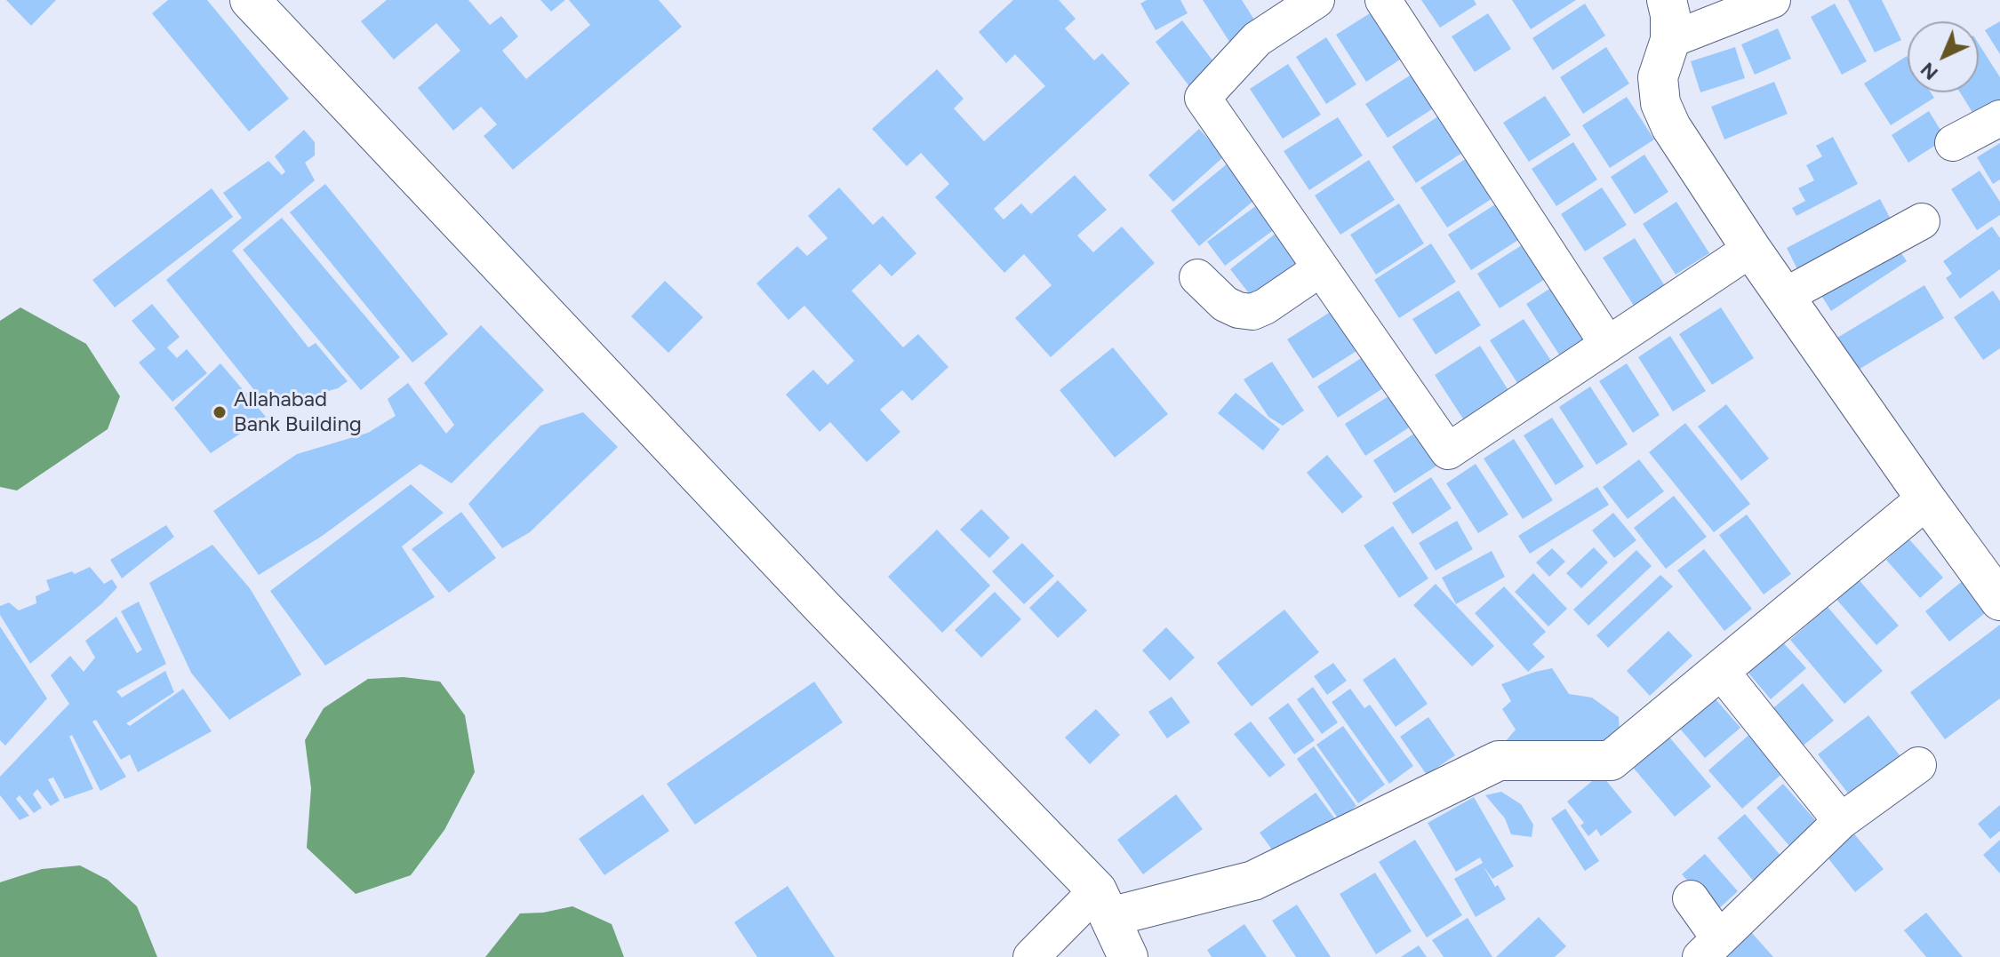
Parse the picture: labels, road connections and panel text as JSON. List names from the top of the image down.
{
  "places": ["Allahabad Bank Building"],
  "north": "bottom left"
}
